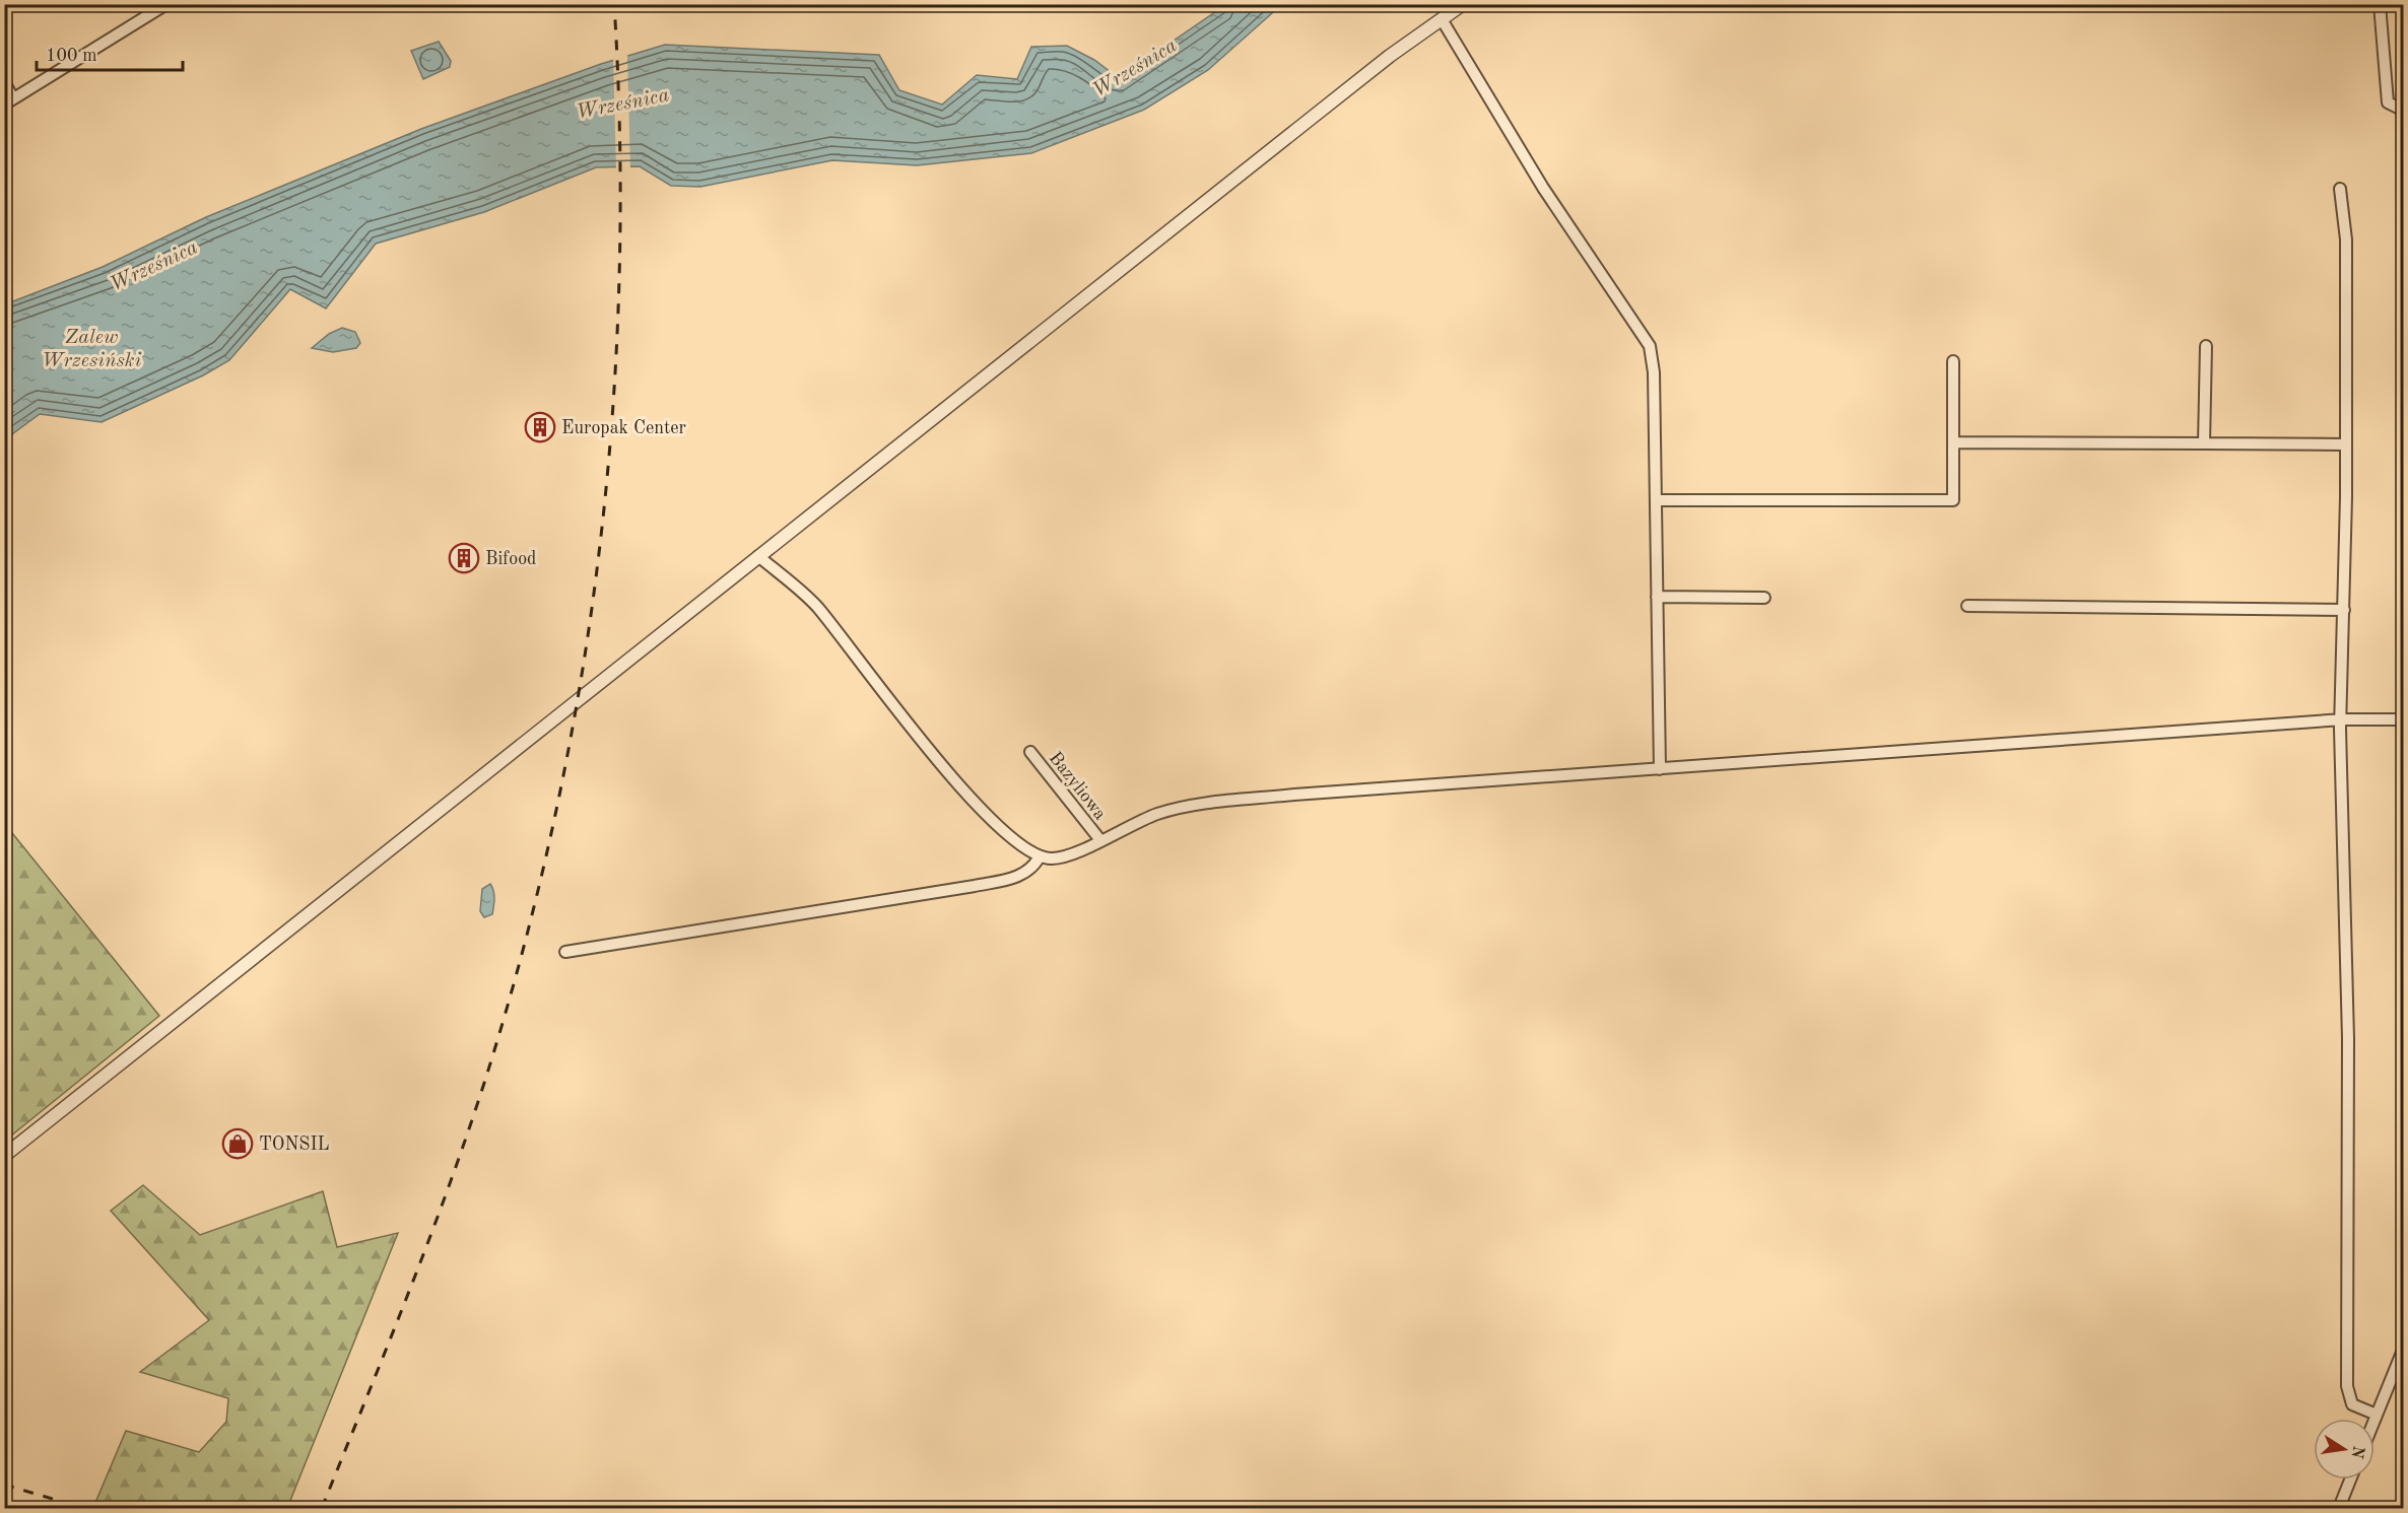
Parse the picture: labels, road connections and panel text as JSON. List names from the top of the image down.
{
  "streets": {
    "street": ["Bazyliowa"]
  },
  "water": ["Wrześnica", "Zalew Wrzesiński"],
  "places": {
    "building": ["Europak Center", "Bifood"],
    "shop": ["TONSIL"]
  },
  "scale_bar": "100 m",
  "north": "right"
}
